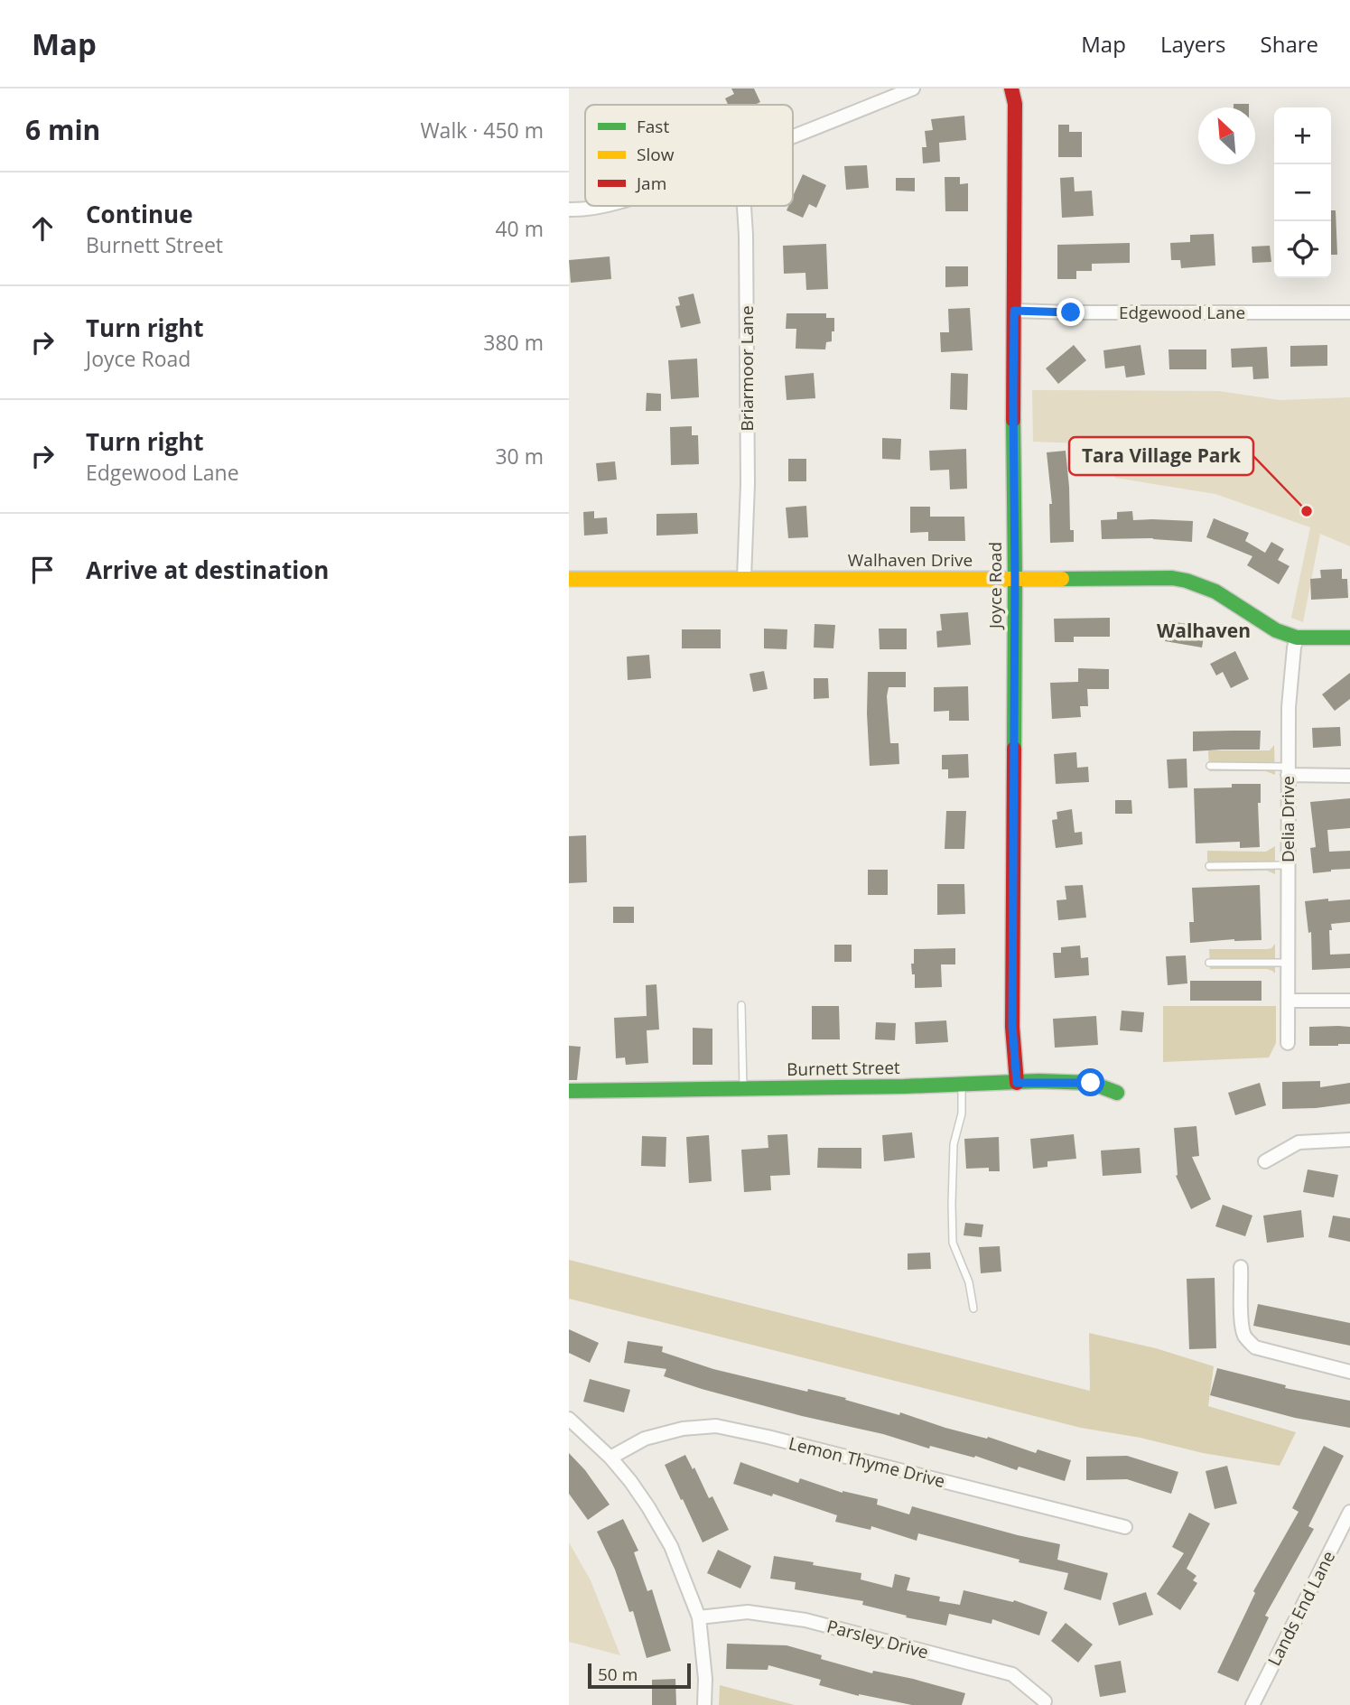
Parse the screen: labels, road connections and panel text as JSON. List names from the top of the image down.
{
  "streets": {
    "street": [
      "Edgewood Lane",
      "Briarmoor Lane",
      "Walhaven Drive",
      "Joyce Road",
      "Delia Drive",
      "Burnett Street",
      "Lemon Thyme Drive",
      "Lands End Lane",
      "Parsley Drive"
    ]
  },
  "crossings": [
    ["Edgewood Lane", "Joyce Road"],
    ["Briarmoor Lane", "Walhaven Drive"],
    ["Walhaven Drive", "Joyce Road"],
    ["Walhaven Drive", "Delia Drive"],
    ["Joyce Road", "Burnett Street"]
  ],
  "districts": ["Walhaven"],
  "places": ["Tara Village Park"],
  "legend": ["Fast", "Slow", "Jam"],
  "scale_bar": "50 m",
  "north": "top left",
  "page": {
    "header": "Map",
    "nav": ["Map", "Layers", "Share"],
    "heading": ["6 min", "Walk · 450 m"],
    "map_buttons": ["+", "−"],
    "list": [
      ["Continue", "Burnett Street", "40 m"],
      ["Turn right", "Joyce Road", "380 m"],
      ["Turn right", "Edgewood Lane", "30 m"],
      "Arrive at destination"
    ],
    "scale": "50 m"
  }
}
